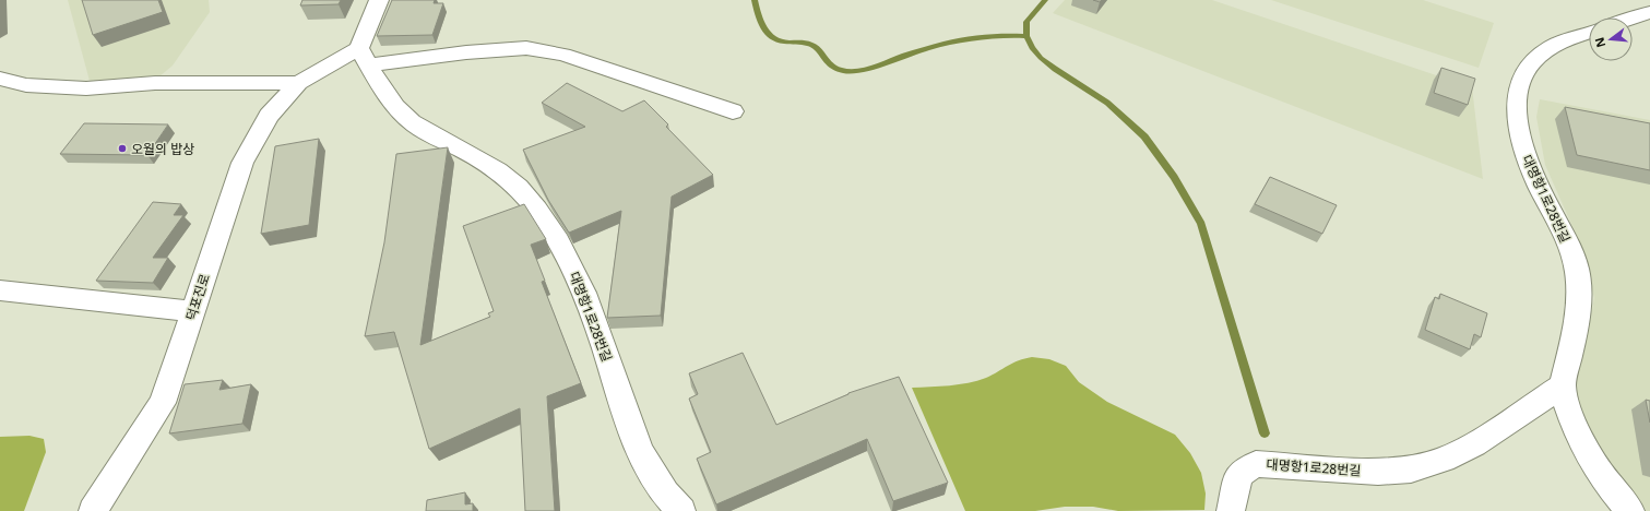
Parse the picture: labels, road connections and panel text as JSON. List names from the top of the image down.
{
  "streets": {
    "street": ["대명항1로28번길", "덕포진로"]
  },
  "crossings": [
    ["대명항1로28번길", "덕포진로"]
  ],
  "places": ["오월의 밥상"],
  "north": "left"
}
